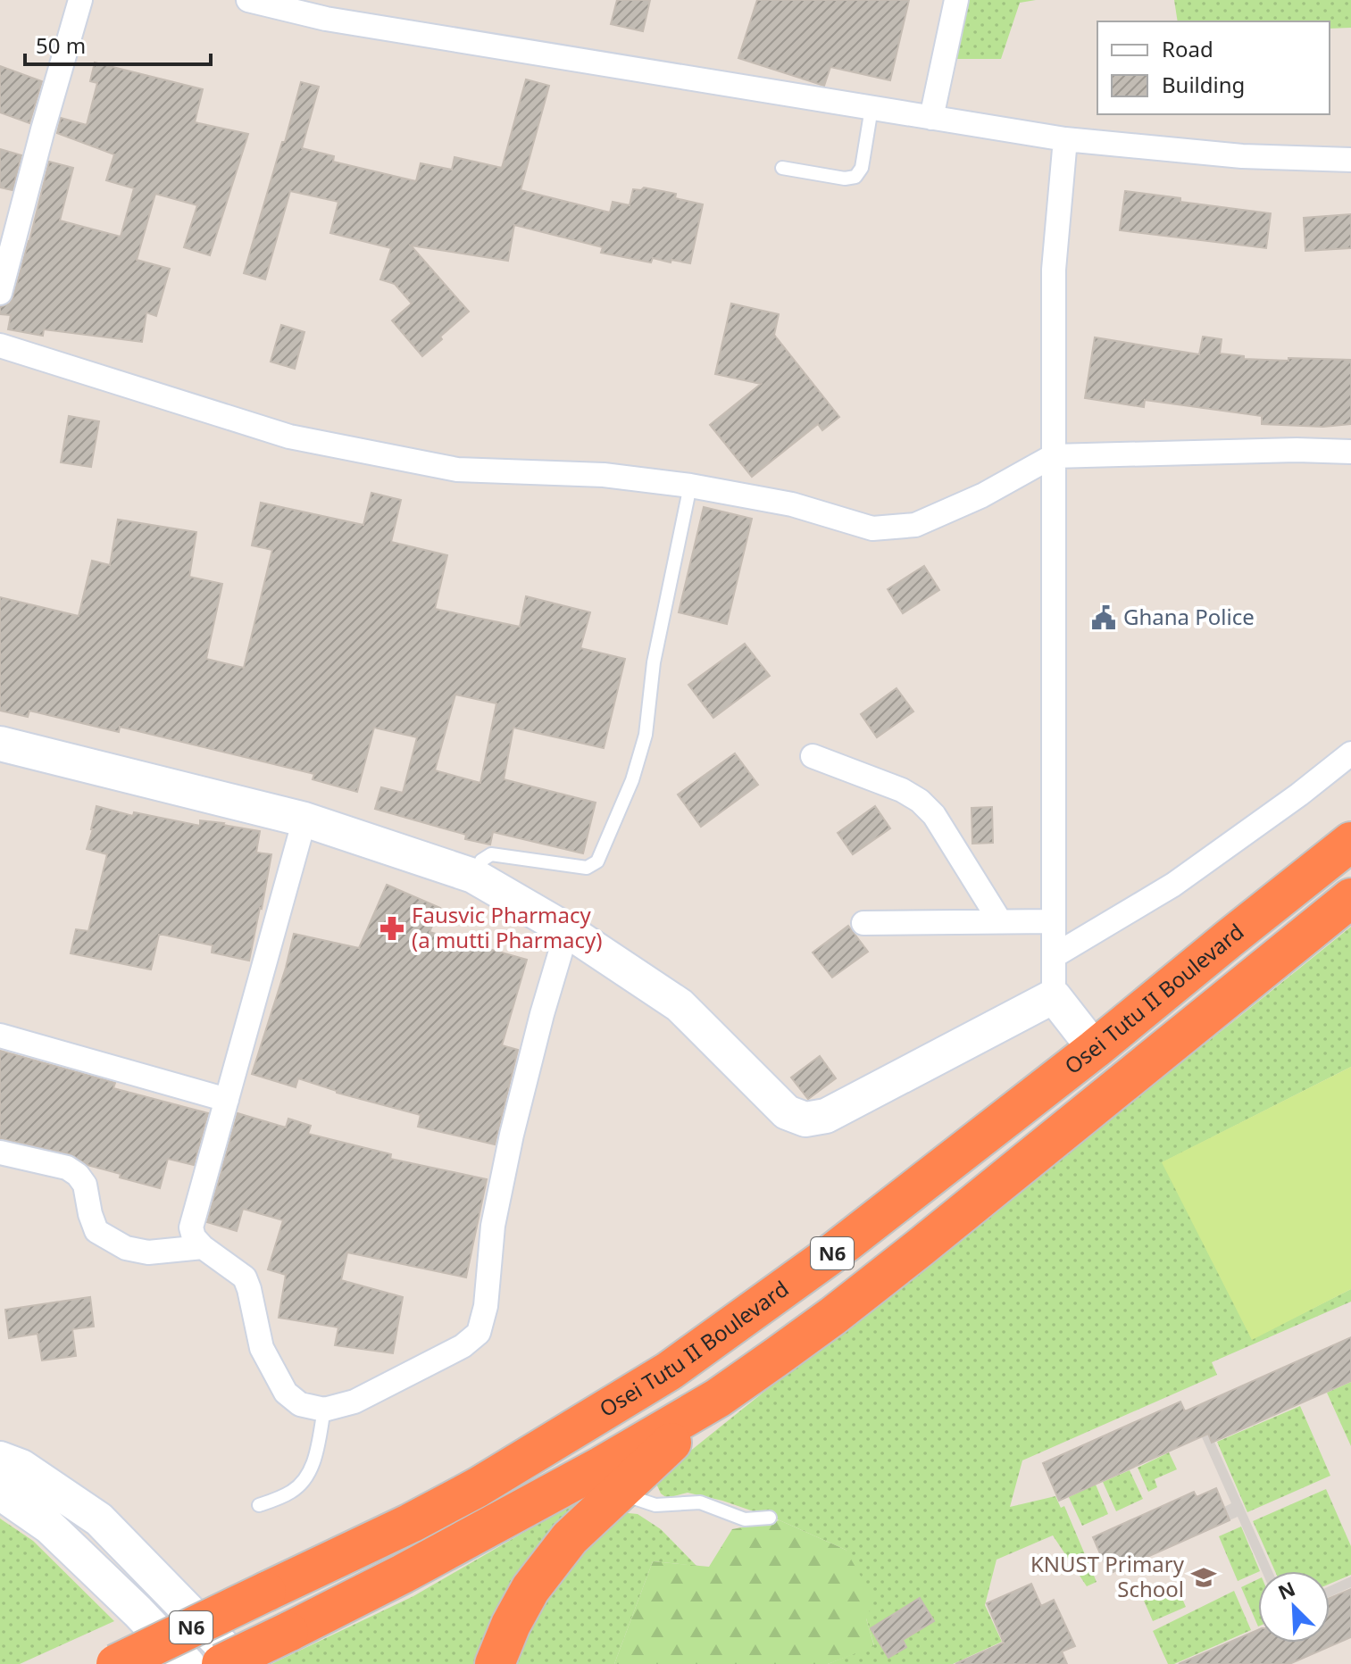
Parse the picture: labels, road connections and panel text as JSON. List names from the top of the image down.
{
  "streets": {
    "highway": ["Osei Tutu II Boulevard", "N6"]
  },
  "places": {
    "public building": ["Ghana Police"],
    "pharmacy": ["Fausvic Pharmacy (a mutti Pharmacy)"],
    "school or university": ["KNUST Primary School"]
  },
  "legend": ["Road", "Building"],
  "scale_bar": "50 m",
  "north": "top left"
}
